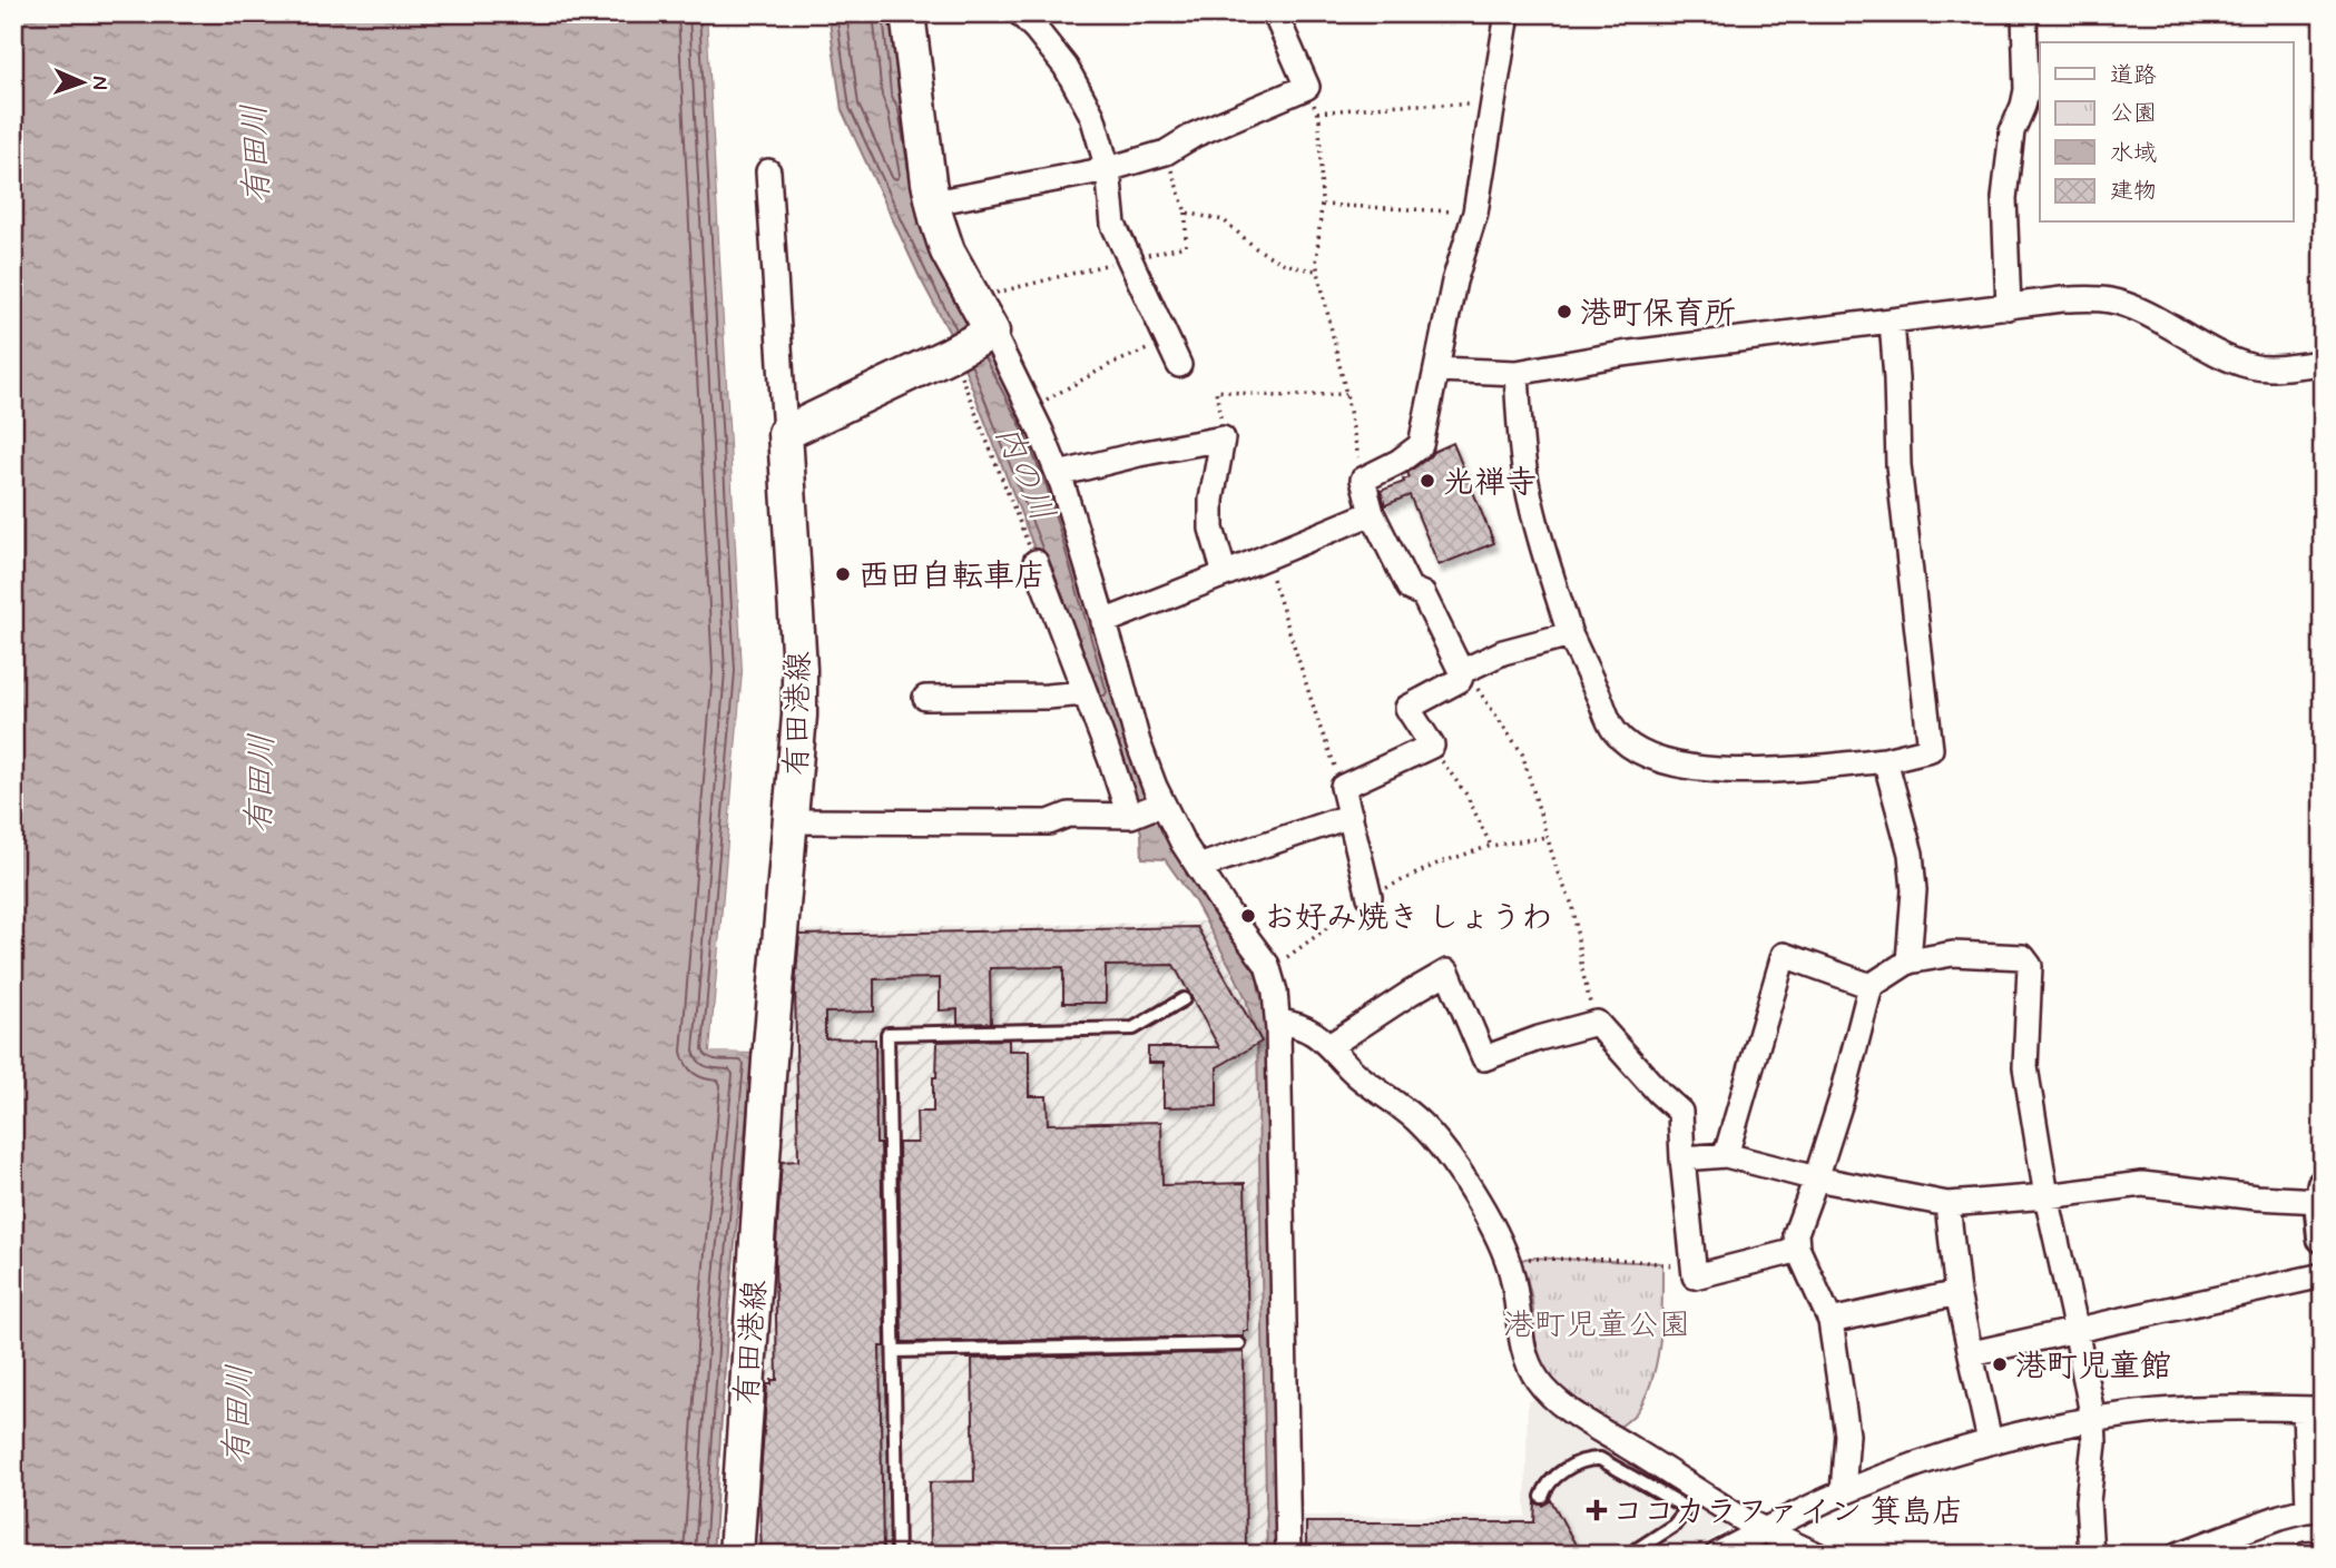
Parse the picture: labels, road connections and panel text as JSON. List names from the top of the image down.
{
  "streets": {
    "main road": ["有田港線"]
  },
  "water": ["有田川", "内の川"],
  "parks": ["港町児童公園"],
  "places": {
    "other": [
      "港町保育所",
      "光禅寺",
      "西田自転車店",
      "お好み焼き しょうわ",
      "港町児童館"
    ],
    "health": ["ココカラファイン 箕島店"]
  },
  "legend": [
    "道路",
    "公園",
    "水域",
    "建物"
  ],
  "north": "right"
}
